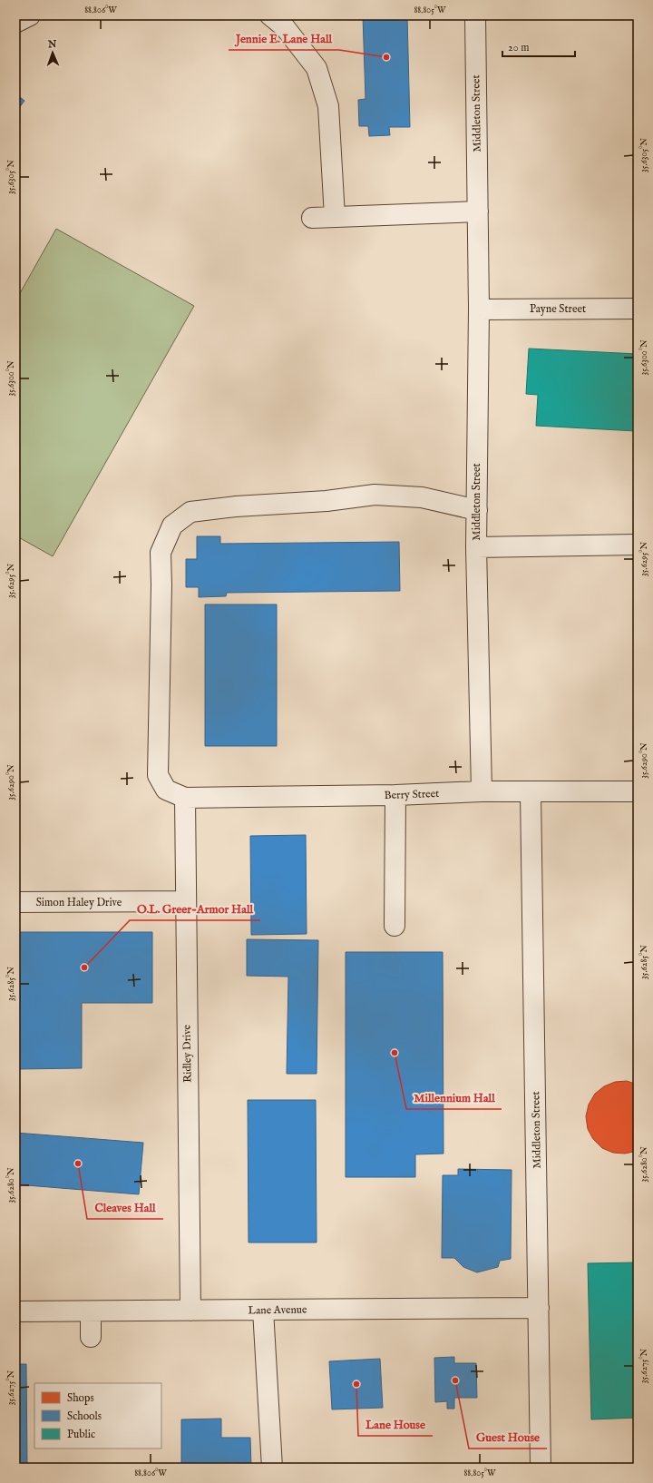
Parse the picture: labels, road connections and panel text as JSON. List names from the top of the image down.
{
  "streets": {
    "street": [
      "Middleton Street",
      "Payne Street",
      "Berry Street",
      "Simon Haley Drive",
      "Ridley Drive",
      "Lane Avenue"
    ]
  },
  "crossings": [
    ["Middleton Street", "Payne Street"],
    ["Middleton Street", "Berry Street"],
    ["Middleton Street", "Lane Avenue"],
    ["Berry Street", "Ridley Drive"],
    ["Simon Haley Drive", "Ridley Drive"],
    ["Ridley Drive", "Lane Avenue"]
  ],
  "places": [
    "Jennie E. Lane Hall",
    "O.L. Greer-Armor Hall",
    "Millennium Hall",
    "Cleaves Hall",
    "Guest House",
    "Lane House"
  ],
  "legend": ["Shops", "Schools", "Public"],
  "scale_bar": "20 m",
  "north": "top",
  "coordinates": [
    "88.806°W",
    "88.805°W",
    "35.6305°N",
    "35.6300°N",
    "35.6295°N",
    "35.6290°N",
    "35.6285°N",
    "35.6280°N",
    "35.6275°N"
  ]
}
